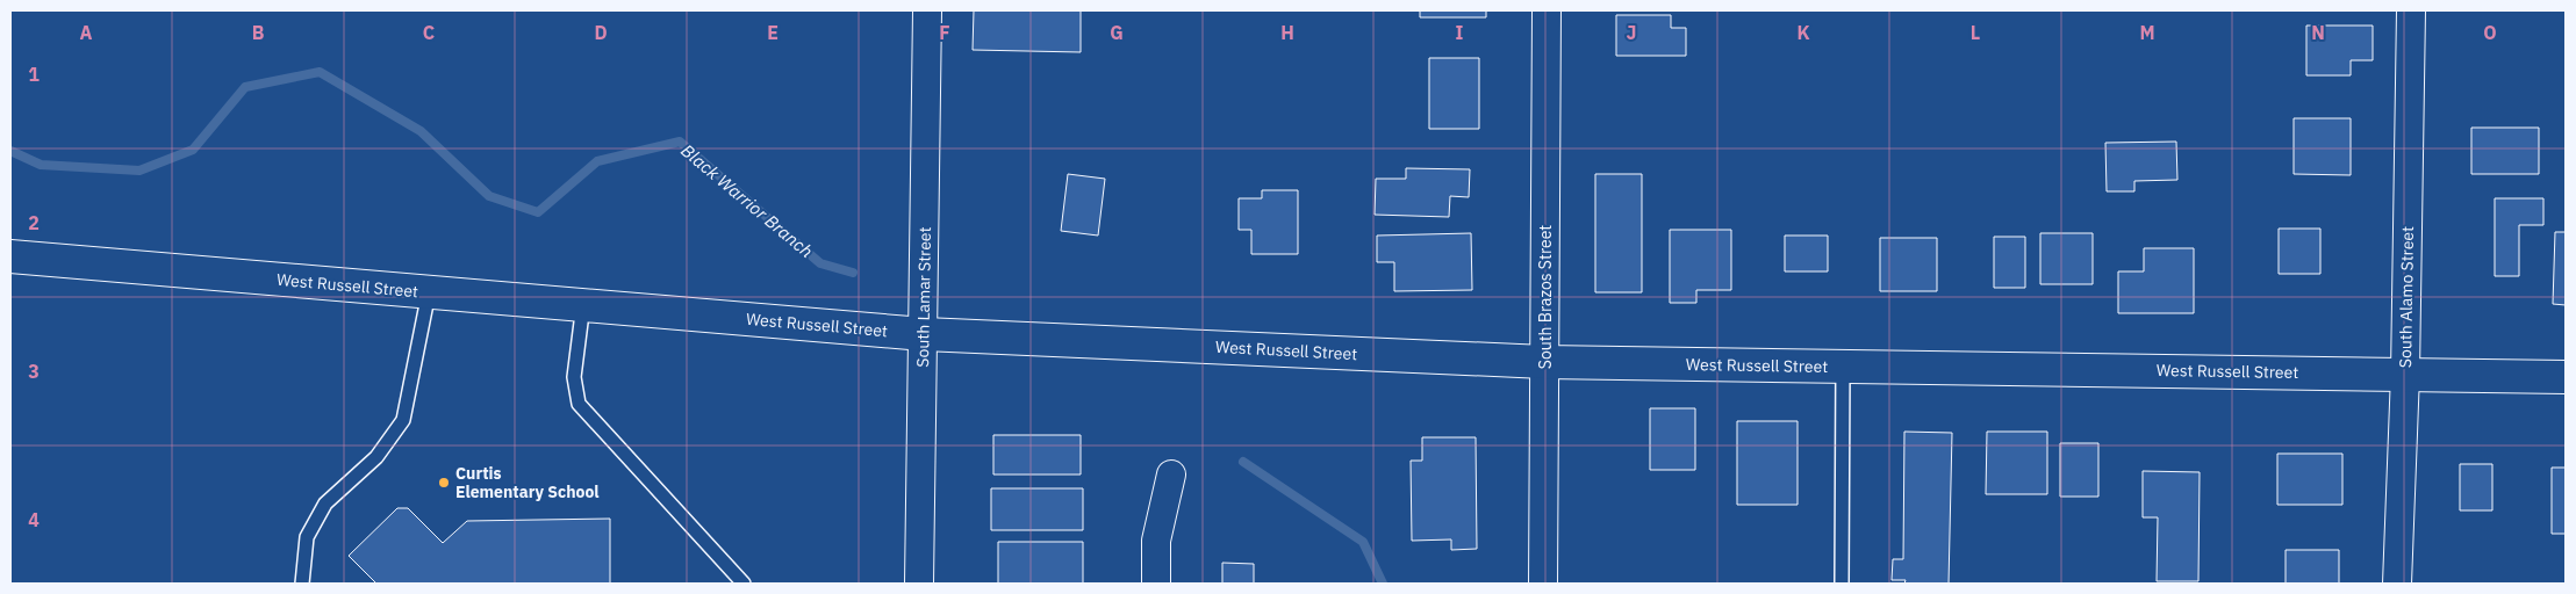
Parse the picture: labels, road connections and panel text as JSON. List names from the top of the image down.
{
  "streets": {
    "street": [
      "West Russell Street",
      "South Lamar Street",
      "South Brazos Street",
      "South Alamo Street"
    ]
  },
  "crossings": [
    ["West Russell Street", "South Lamar Street"],
    ["West Russell Street", "South Brazos Street"],
    ["West Russell Street", "South Alamo Street"]
  ],
  "water": ["Black Warrior Branch"],
  "places": ["Curtis Elementary School"],
  "grid": {
    "columns": [
      "A",
      "B",
      "C",
      "D",
      "E",
      "F",
      "G",
      "H",
      "I",
      "J",
      "K",
      "L",
      "M",
      "N",
      "O"
    ],
    "rows": [
      "1",
      "2",
      "3",
      "4"
    ]
  }
}
